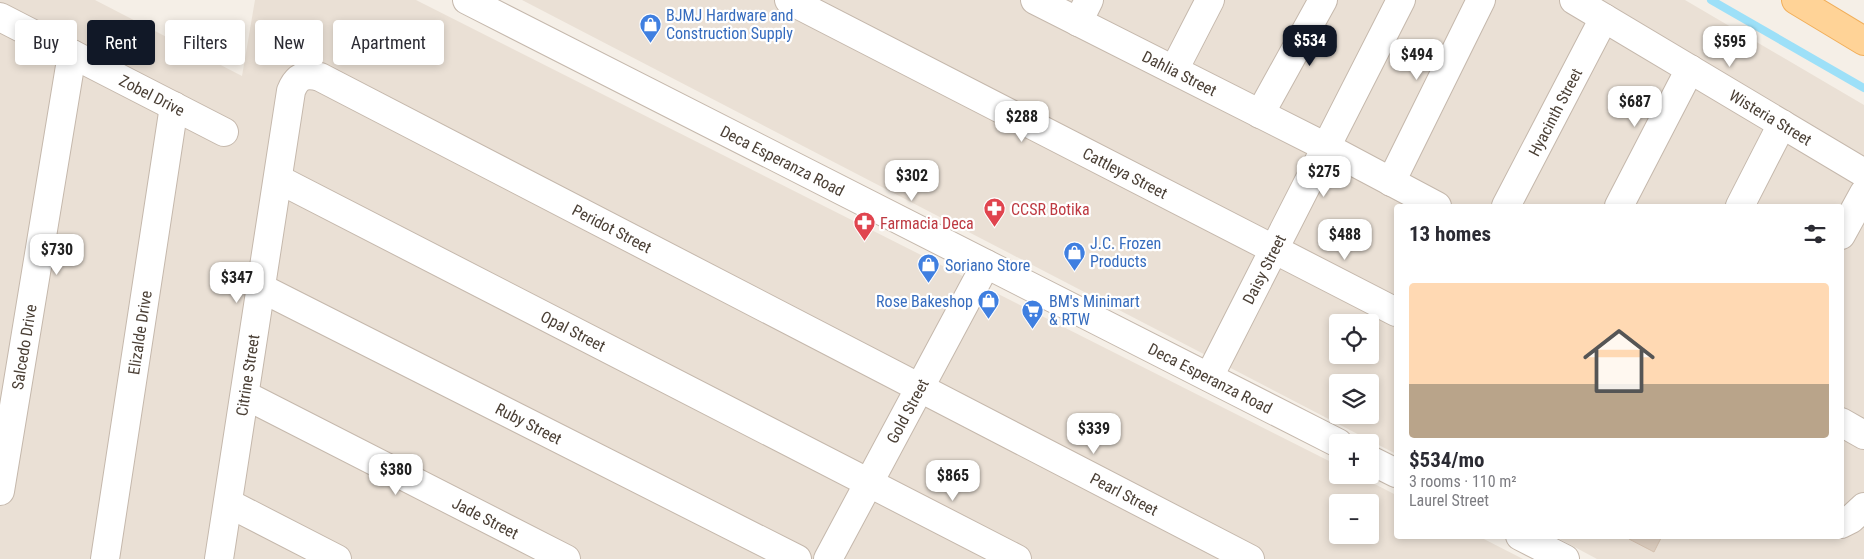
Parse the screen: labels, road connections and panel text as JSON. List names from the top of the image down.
{
  "streets": {
    "street": [
      "Dahlia Street",
      "Zobel Drive",
      "Hyacinth Street",
      "Wisteria Street",
      "Deca Esperanza Road",
      "Cattleya Street",
      "Peridot Street",
      "Daisy Street",
      "Opal Street",
      "Elizalde Drive",
      "Salcedo Drive",
      "Citrine Street",
      "Gold Street",
      "Ruby Street",
      "Pearl Street",
      "Jade Street"
    ]
  },
  "crossings": [
    ["Dahlia Street", "Daisy Street"],
    ["Zobel Drive", "Elizalde Drive"],
    ["Hyacinth Street", "Wisteria Street"],
    ["Deca Esperanza Road", "Daisy Street"],
    ["Deca Esperanza Road", "Gold Street"],
    ["Cattleya Street", "Daisy Street"],
    ["Peridot Street", "Citrine Street"],
    ["Peridot Street", "Gold Street"],
    ["Peridot Street", "Pearl Street"],
    ["Opal Street", "Citrine Street"],
    ["Opal Street", "Gold Street"],
    ["Citrine Street", "Ruby Street"],
    ["Citrine Street", "Jade Street"],
    ["Gold Street", "Pearl Street"]
  ],
  "places": {
    "shop": [
      "BJMJ Hardware and Construction Supply",
      "J.C. Frozen Products",
      "Soriano Store",
      "Rose Bakeshop"
    ],
    "pharmacy": ["CCSR Botika", "Farmacia Deca"],
    "supermarket": ["BM's Minimart & RTW"]
  },
  "page": {
    "chip": [
      "Buy",
      "Rent",
      "Filters",
      "New",
      "Apartment"
    ],
    "price": [
      "$534",
      "$595",
      "$494",
      "$687",
      "$288",
      "$275",
      "$302",
      "$488",
      "$730",
      "$347",
      "$339",
      "$380",
      "$865"
    ],
    "heading": "13 homes",
    "list": [
      {
        "name": "$534/mo",
        "note": "3 rooms · 110 m² · Laurel Street"
      }
    ],
    "map_buttons": ["+", "−"]
  }
}
